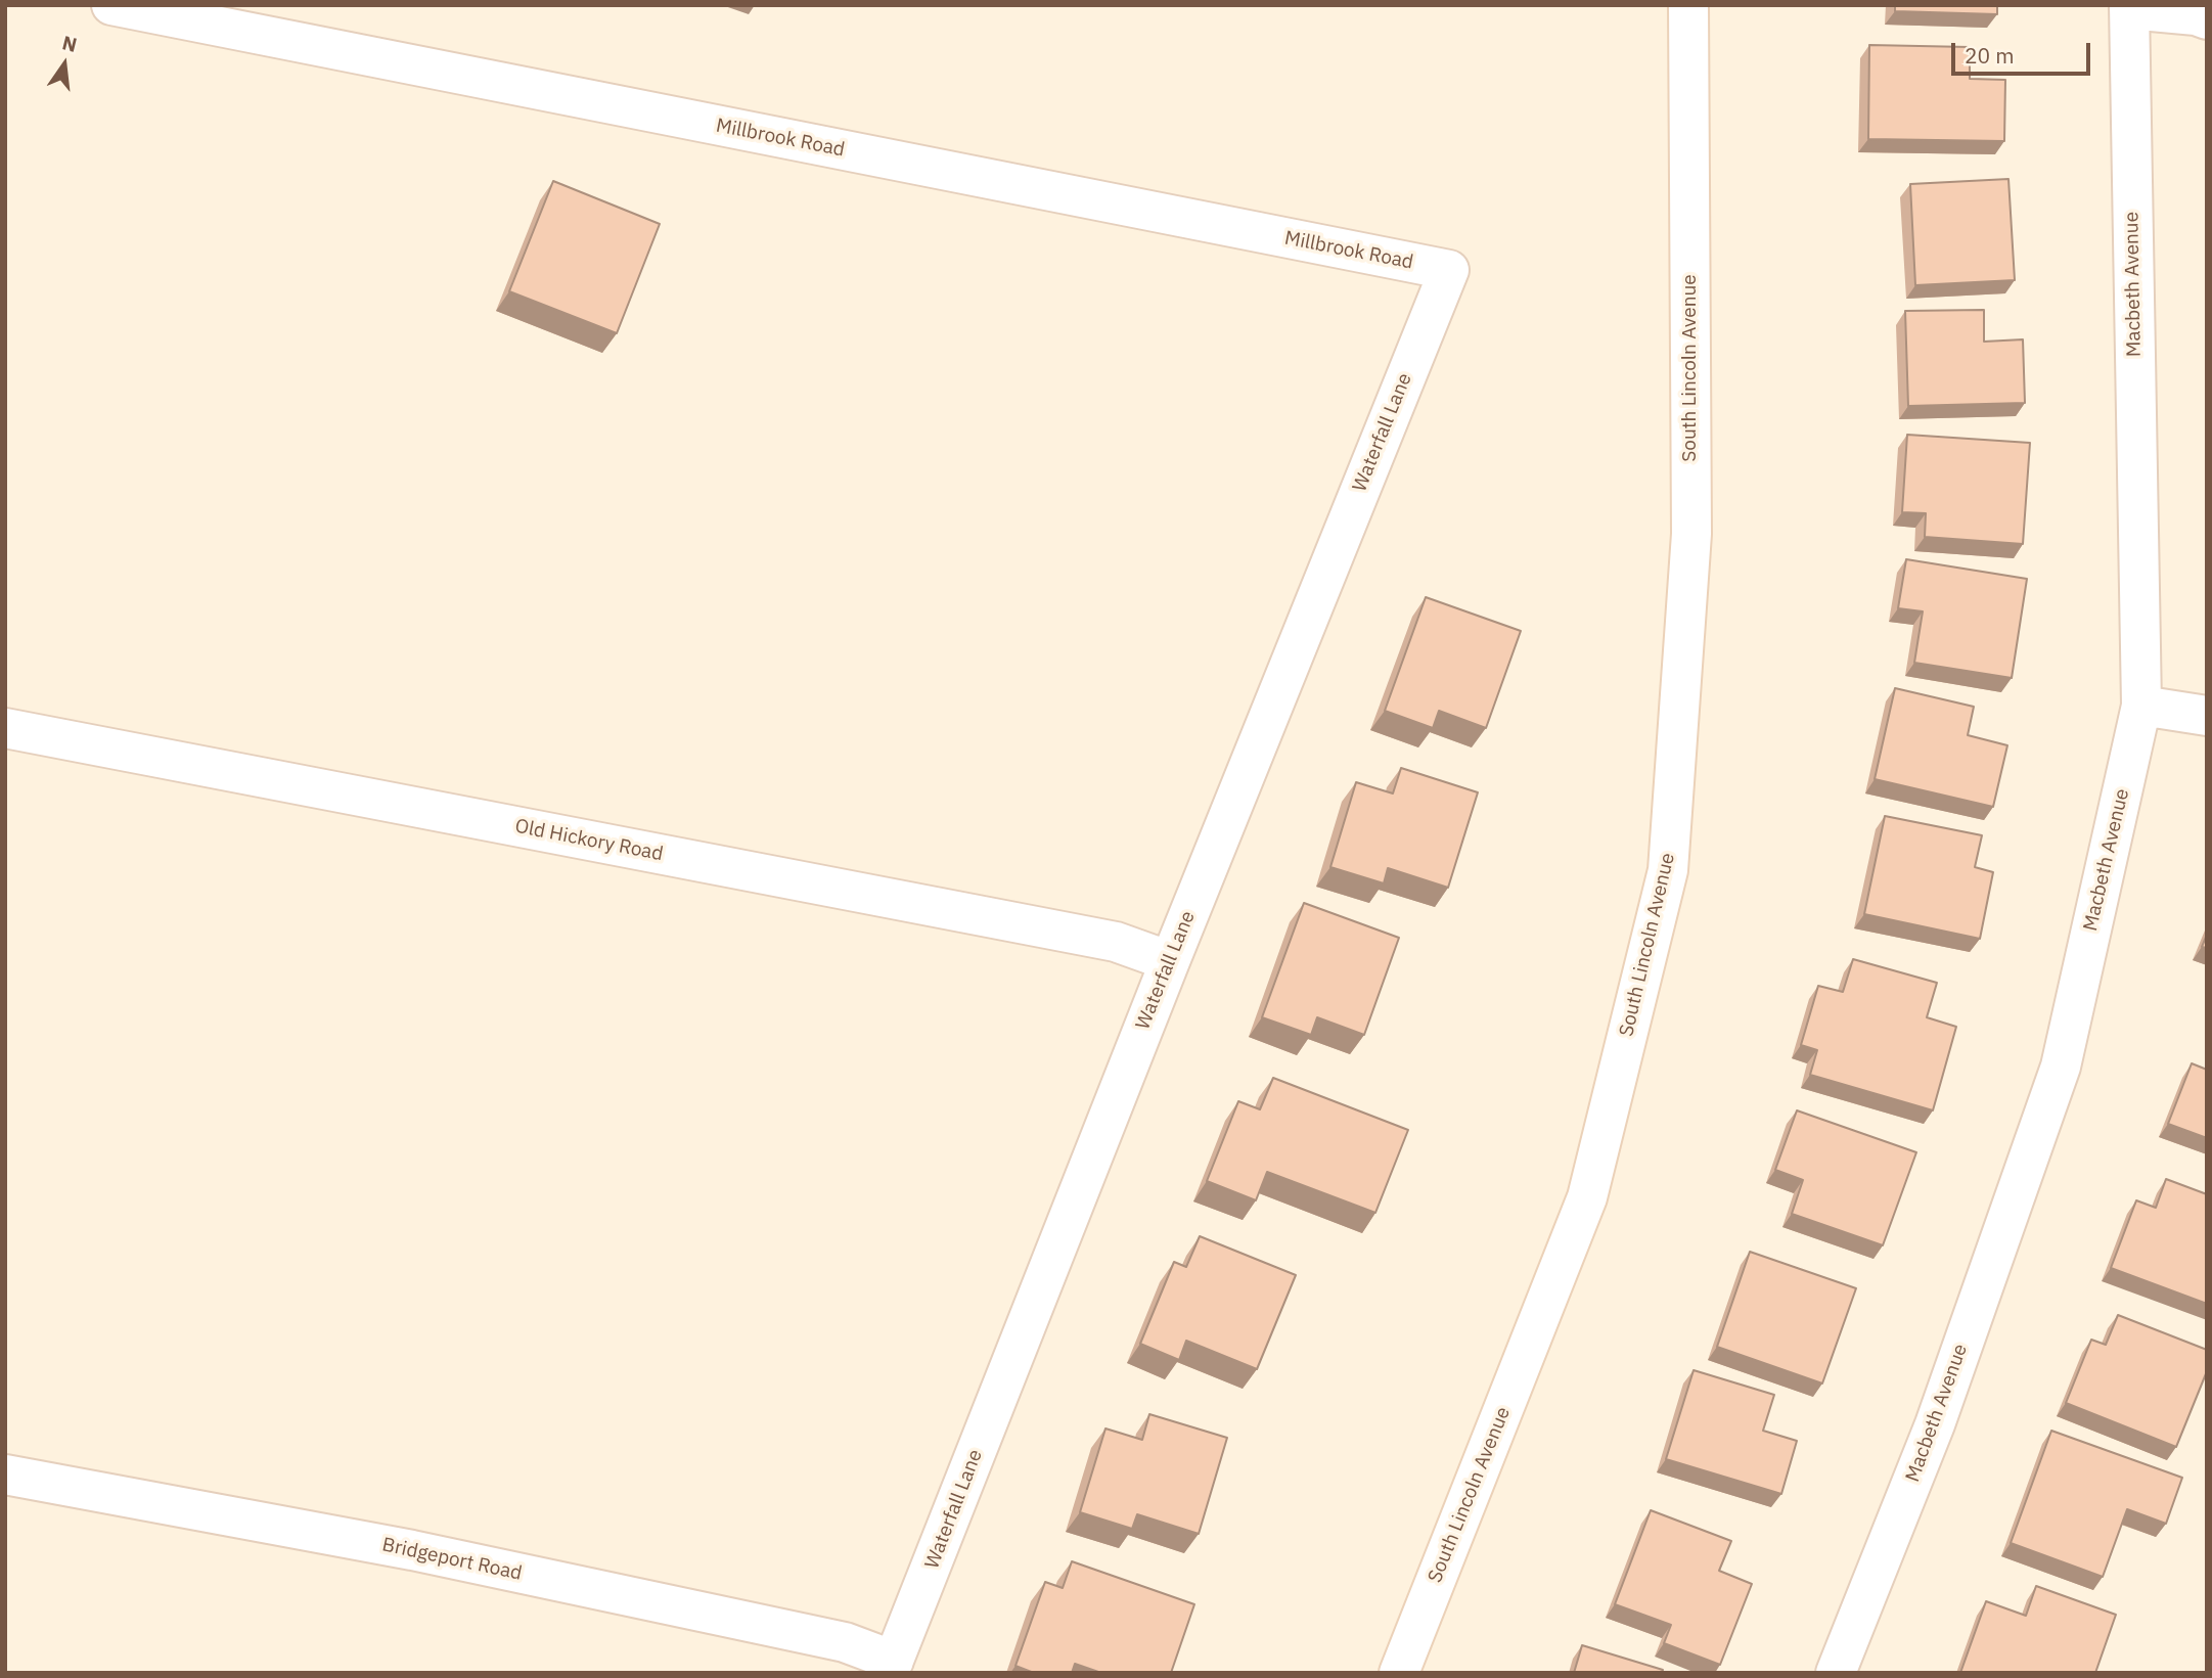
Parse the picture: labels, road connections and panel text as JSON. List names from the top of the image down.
{
  "streets": {
    "street": [
      "Millbrook Road",
      "Macbeth Avenue",
      "South Lincoln Avenue",
      "Waterfall Lane",
      "Old Hickory Road",
      "Bridgeport Road"
    ]
  },
  "crossings": [
    ["Millbrook Road", "Waterfall Lane"],
    ["Waterfall Lane", "Old Hickory Road"],
    ["Waterfall Lane", "Bridgeport Road"]
  ],
  "scale_bar": "20 m",
  "north": "top"
}
